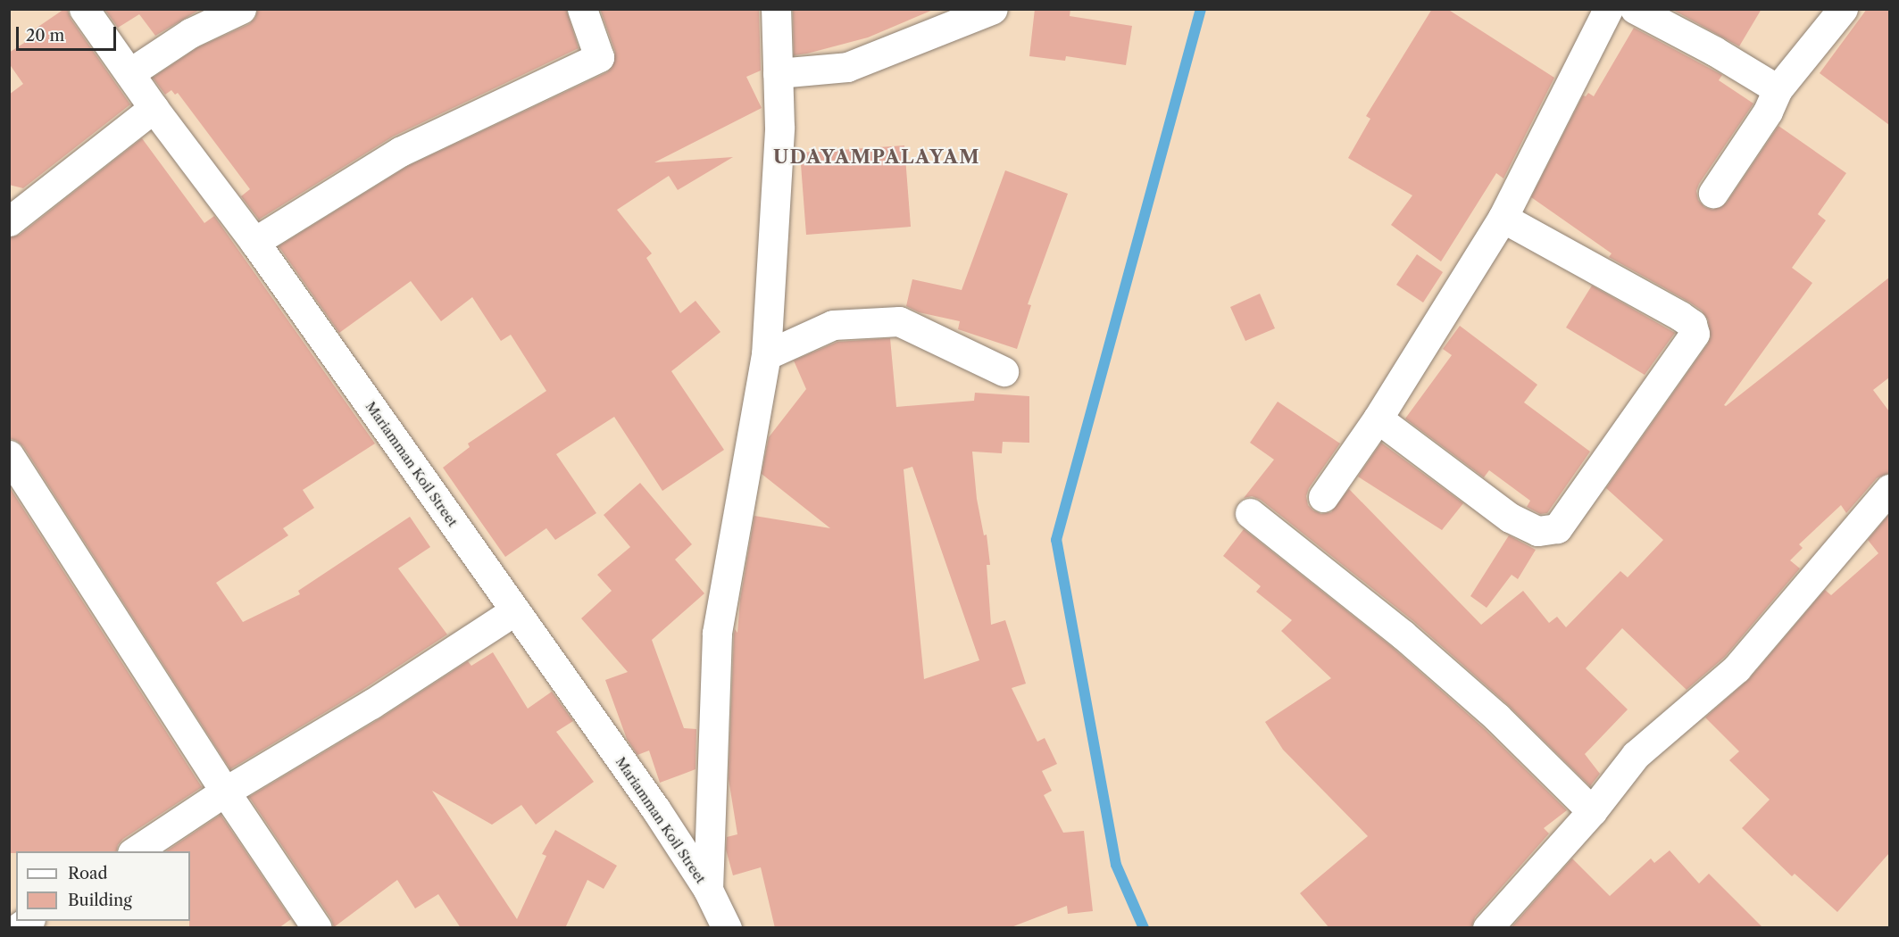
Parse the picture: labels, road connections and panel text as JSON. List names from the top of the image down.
{
  "streets": {
    "street": ["Mariamman Koil Street"]
  },
  "districts": ["UDAYAMPALAYAM"],
  "legend": ["Road", "Building"],
  "scale_bar": "20 m"
}
